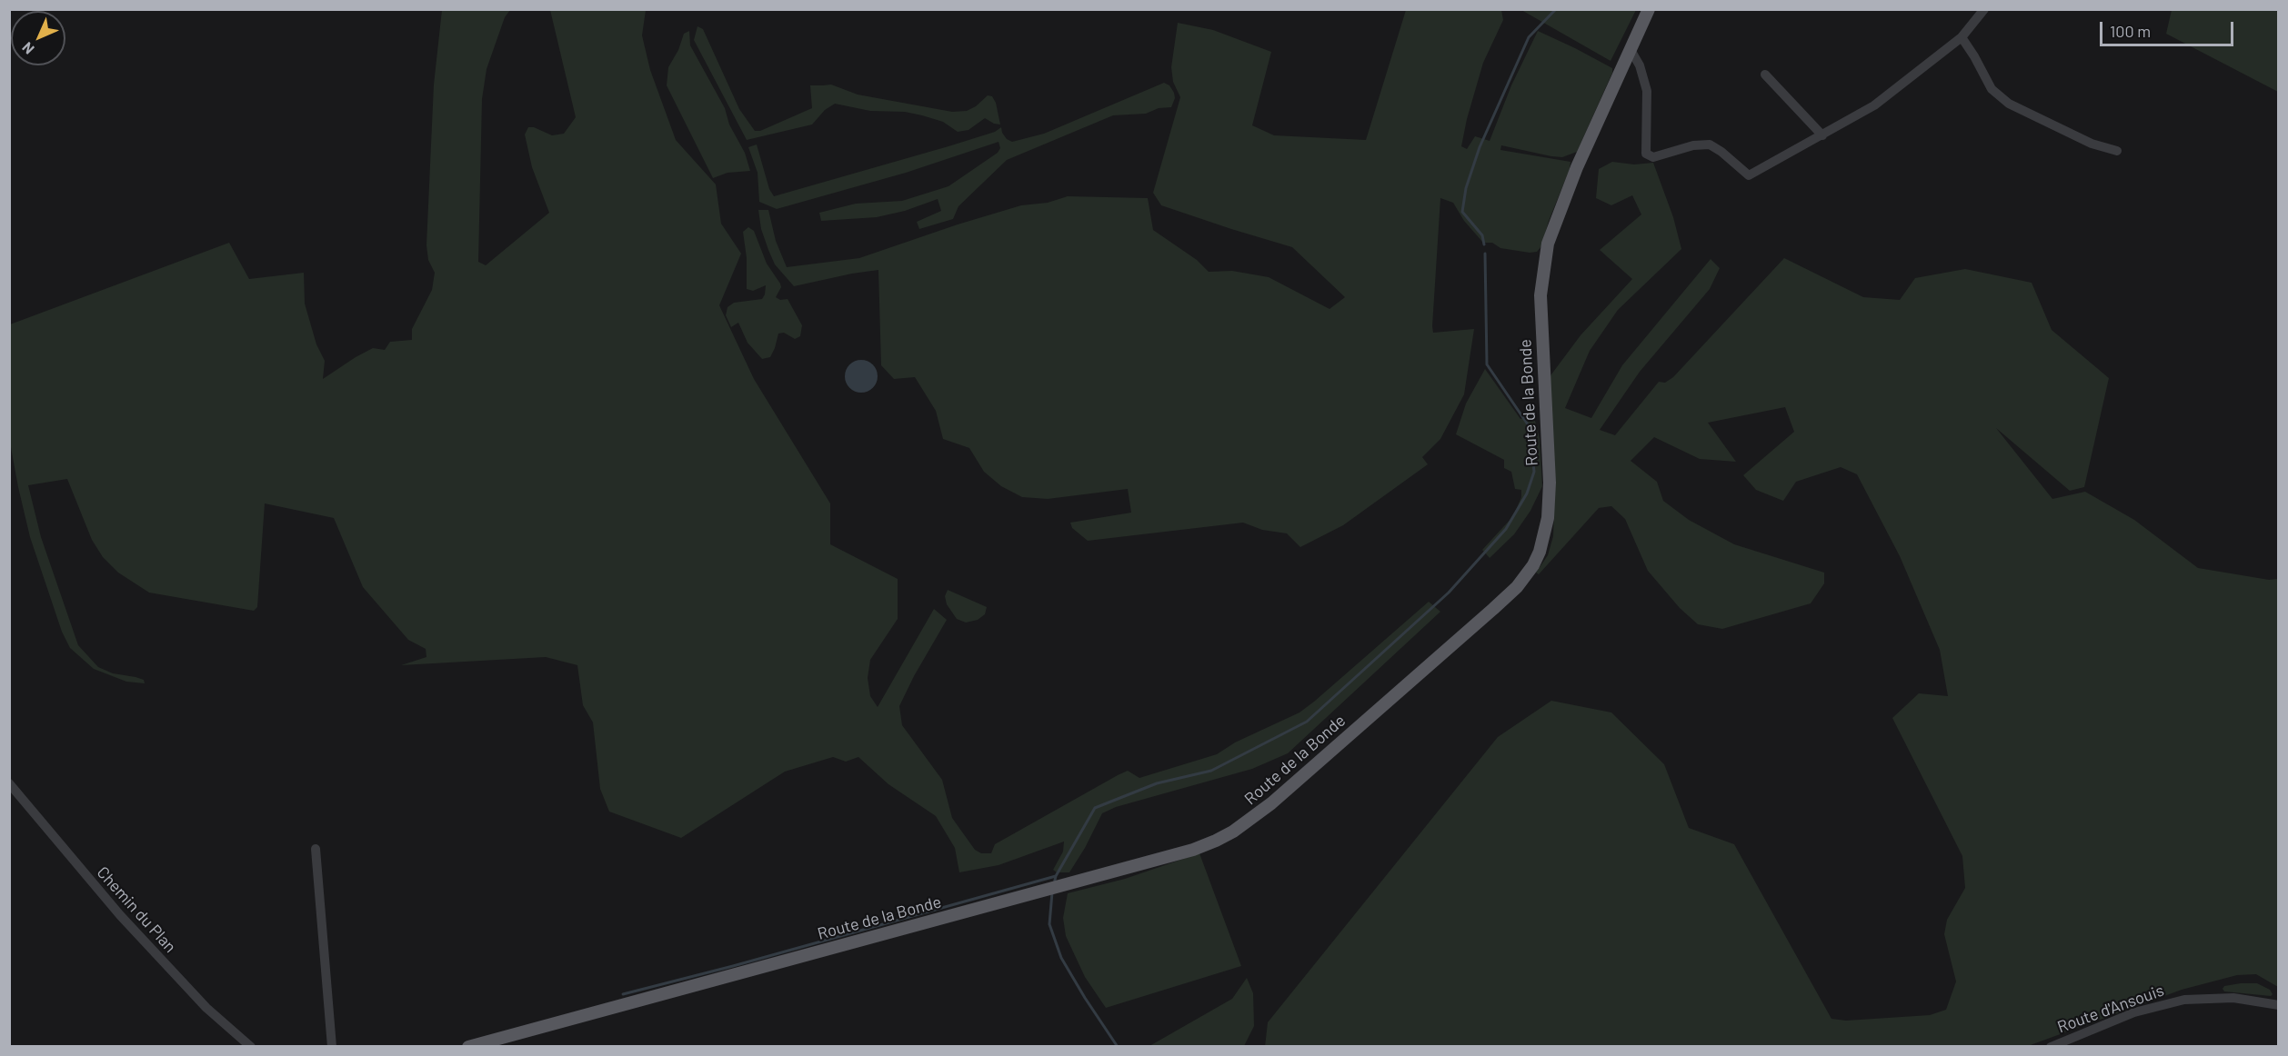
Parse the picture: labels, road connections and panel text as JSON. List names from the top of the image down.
{
  "streets": {
    "main road": ["Route de la Bonde"],
    "street": ["Chemin du Plan", "Route d'Ansouis"]
  },
  "scale_bar": "100 m",
  "north": "bottom left"
}
